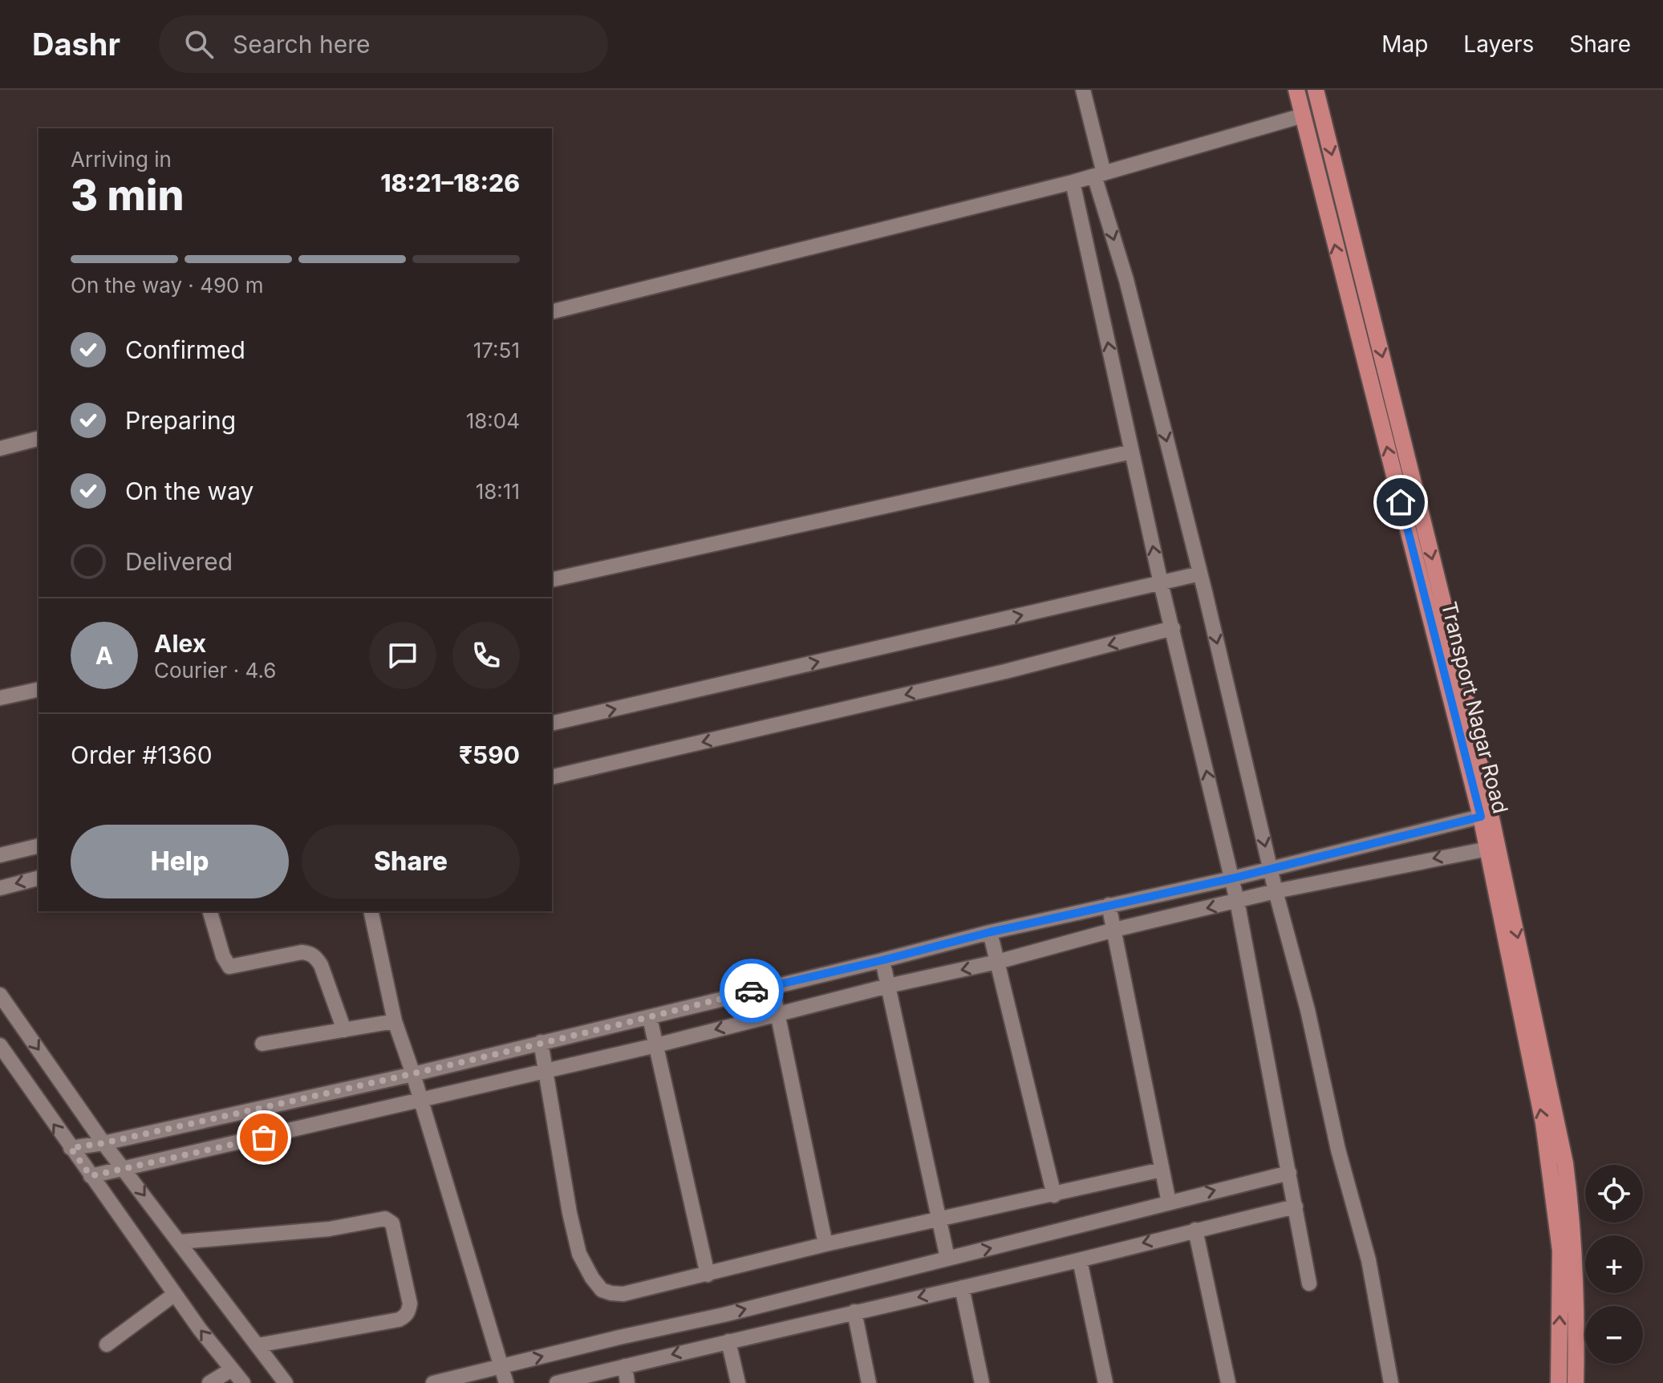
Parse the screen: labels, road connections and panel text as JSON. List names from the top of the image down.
{
  "streets": {
    "main road": ["Transport Nagar Road"]
  },
  "page": {
    "header": "Dashr",
    "search": "Search here",
    "nav": ["Map", "Layers", "Share"],
    "heading": ["3 min", "Arriving in", "18:21–18:26"],
    "panel": [
      "Alex",
      "Courier · 4.6",
      "Order #1360",
      "₹590"
    ],
    "bar": "On the way · 490 m",
    "list": [
      ["Confirmed", "17:51"],
      ["Preparing", "18:04"],
      ["On the way", "18:11"],
      "Delivered"
    ],
    "round": "A",
    "buttons": ["Help", "Share"],
    "map_buttons": ["+", "−"]
  }
}
